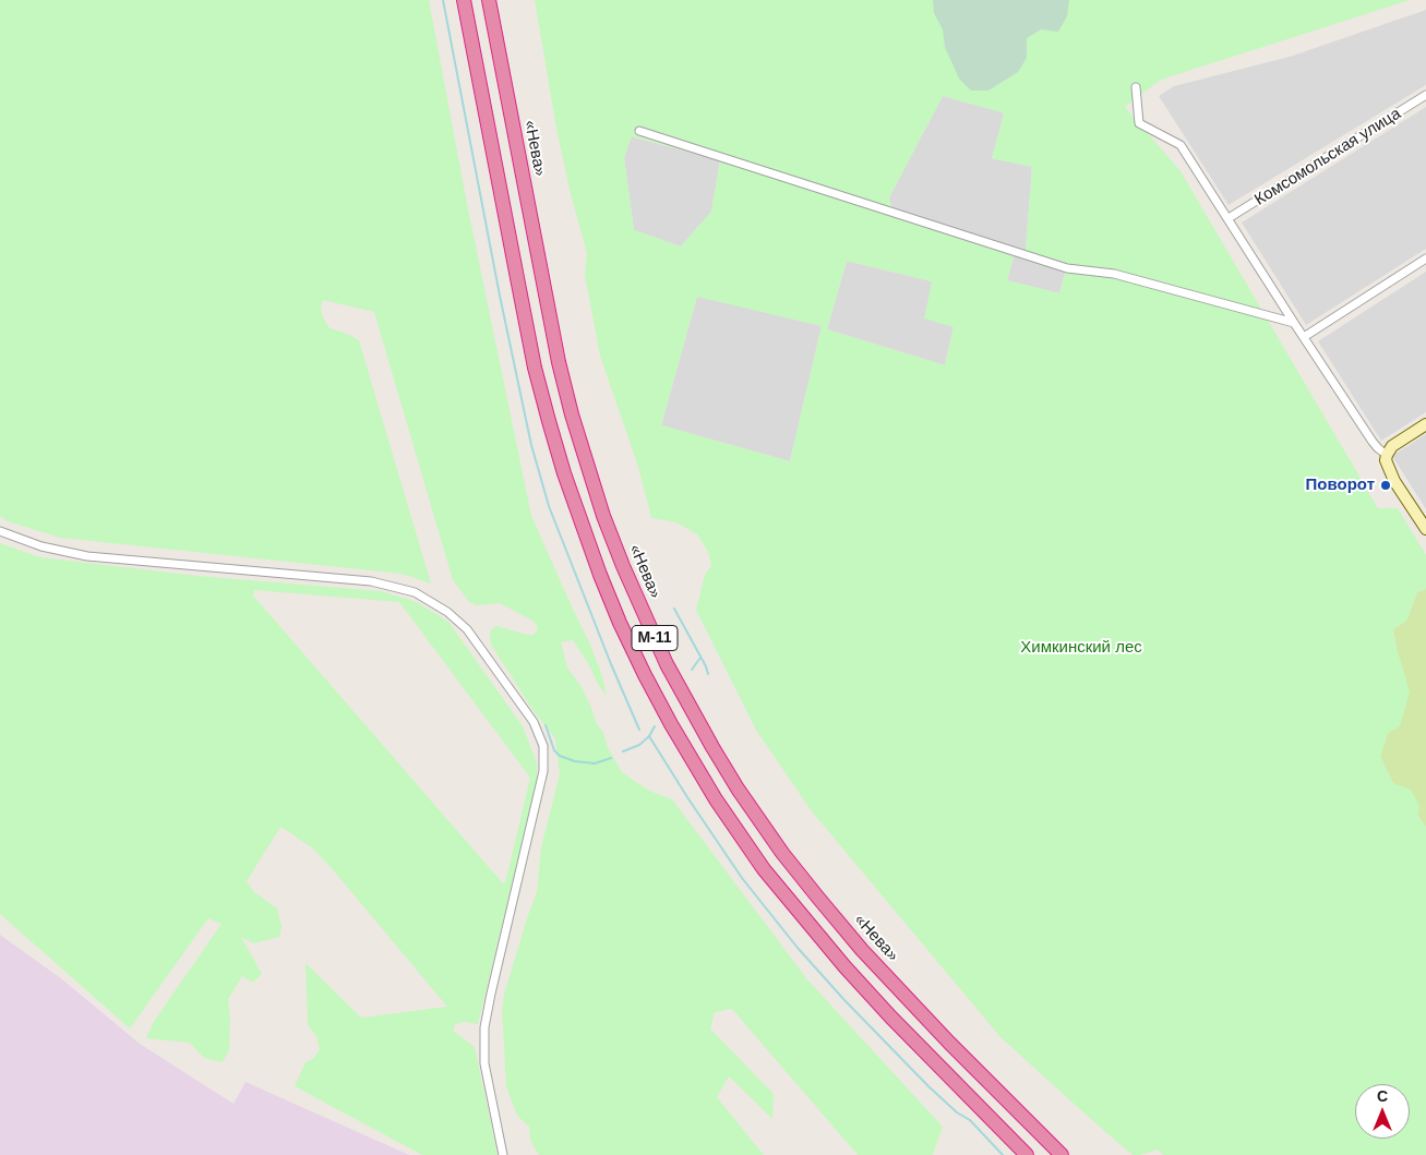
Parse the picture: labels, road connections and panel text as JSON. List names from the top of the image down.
{
  "streets": {
    "highway": ["«Нева»", "М-11"],
    "street": ["Комсомольская улица"]
  },
  "parks": ["Химкинский лес"],
  "places": ["Поворот"],
  "north": "top"
}
